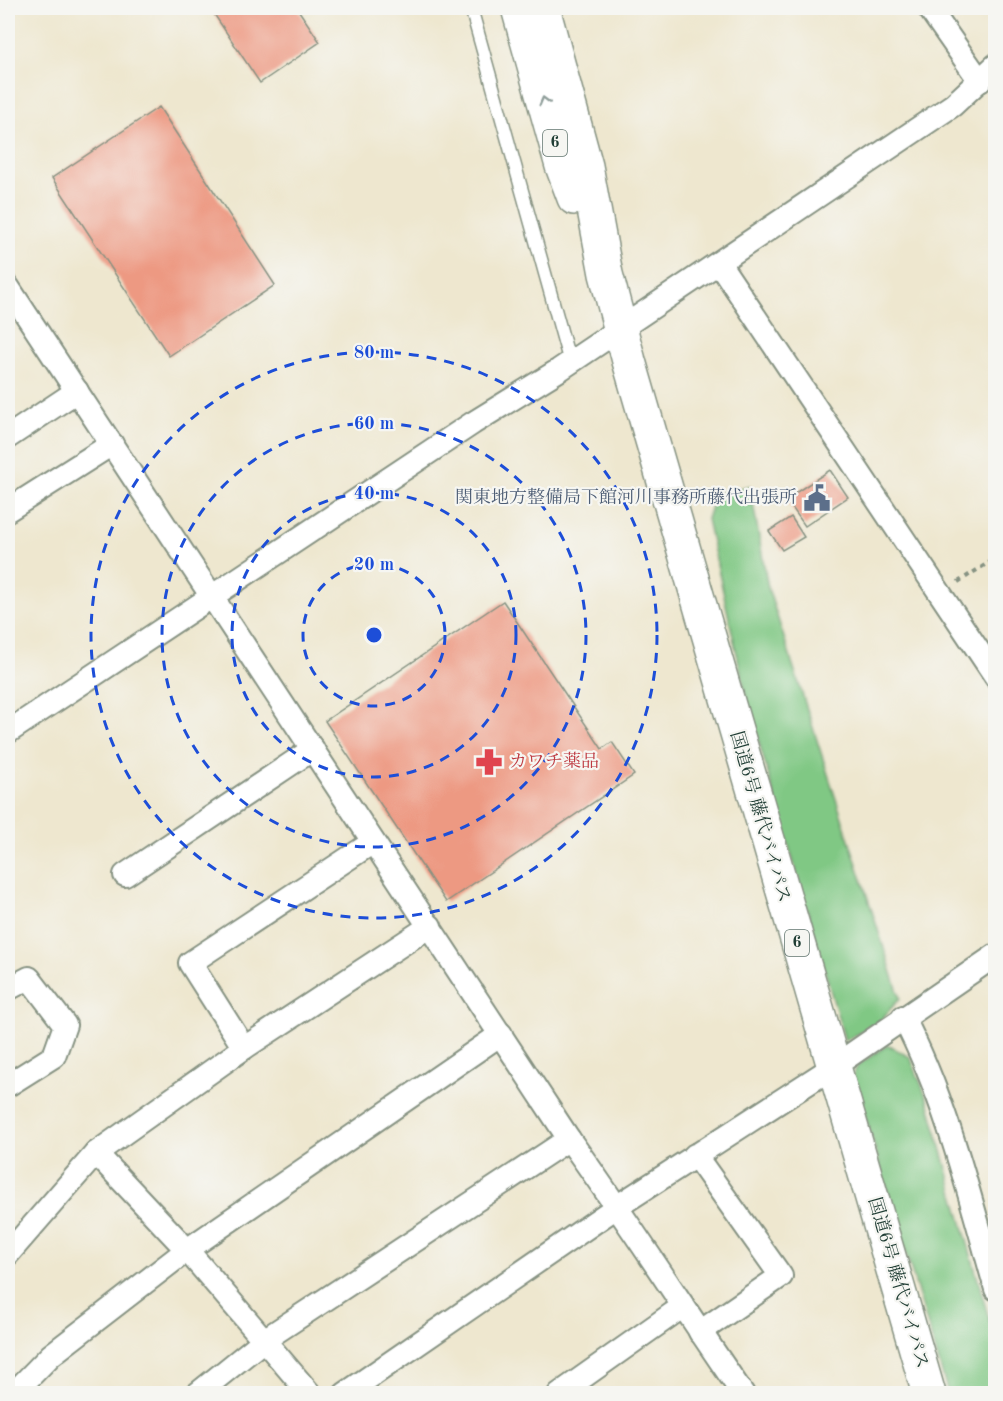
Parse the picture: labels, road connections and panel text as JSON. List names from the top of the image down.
{
  "streets": {
    "highway": ["6", "国道6号 藤代バイパス"]
  },
  "places": {
    "public building": ["関東地方整備局下館河川事務所藤代出張所"],
    "pharmacy": ["カワチ薬品"]
  },
  "rings": [
    "80 m",
    "60 m",
    "40 m",
    "20 m"
  ]
}
